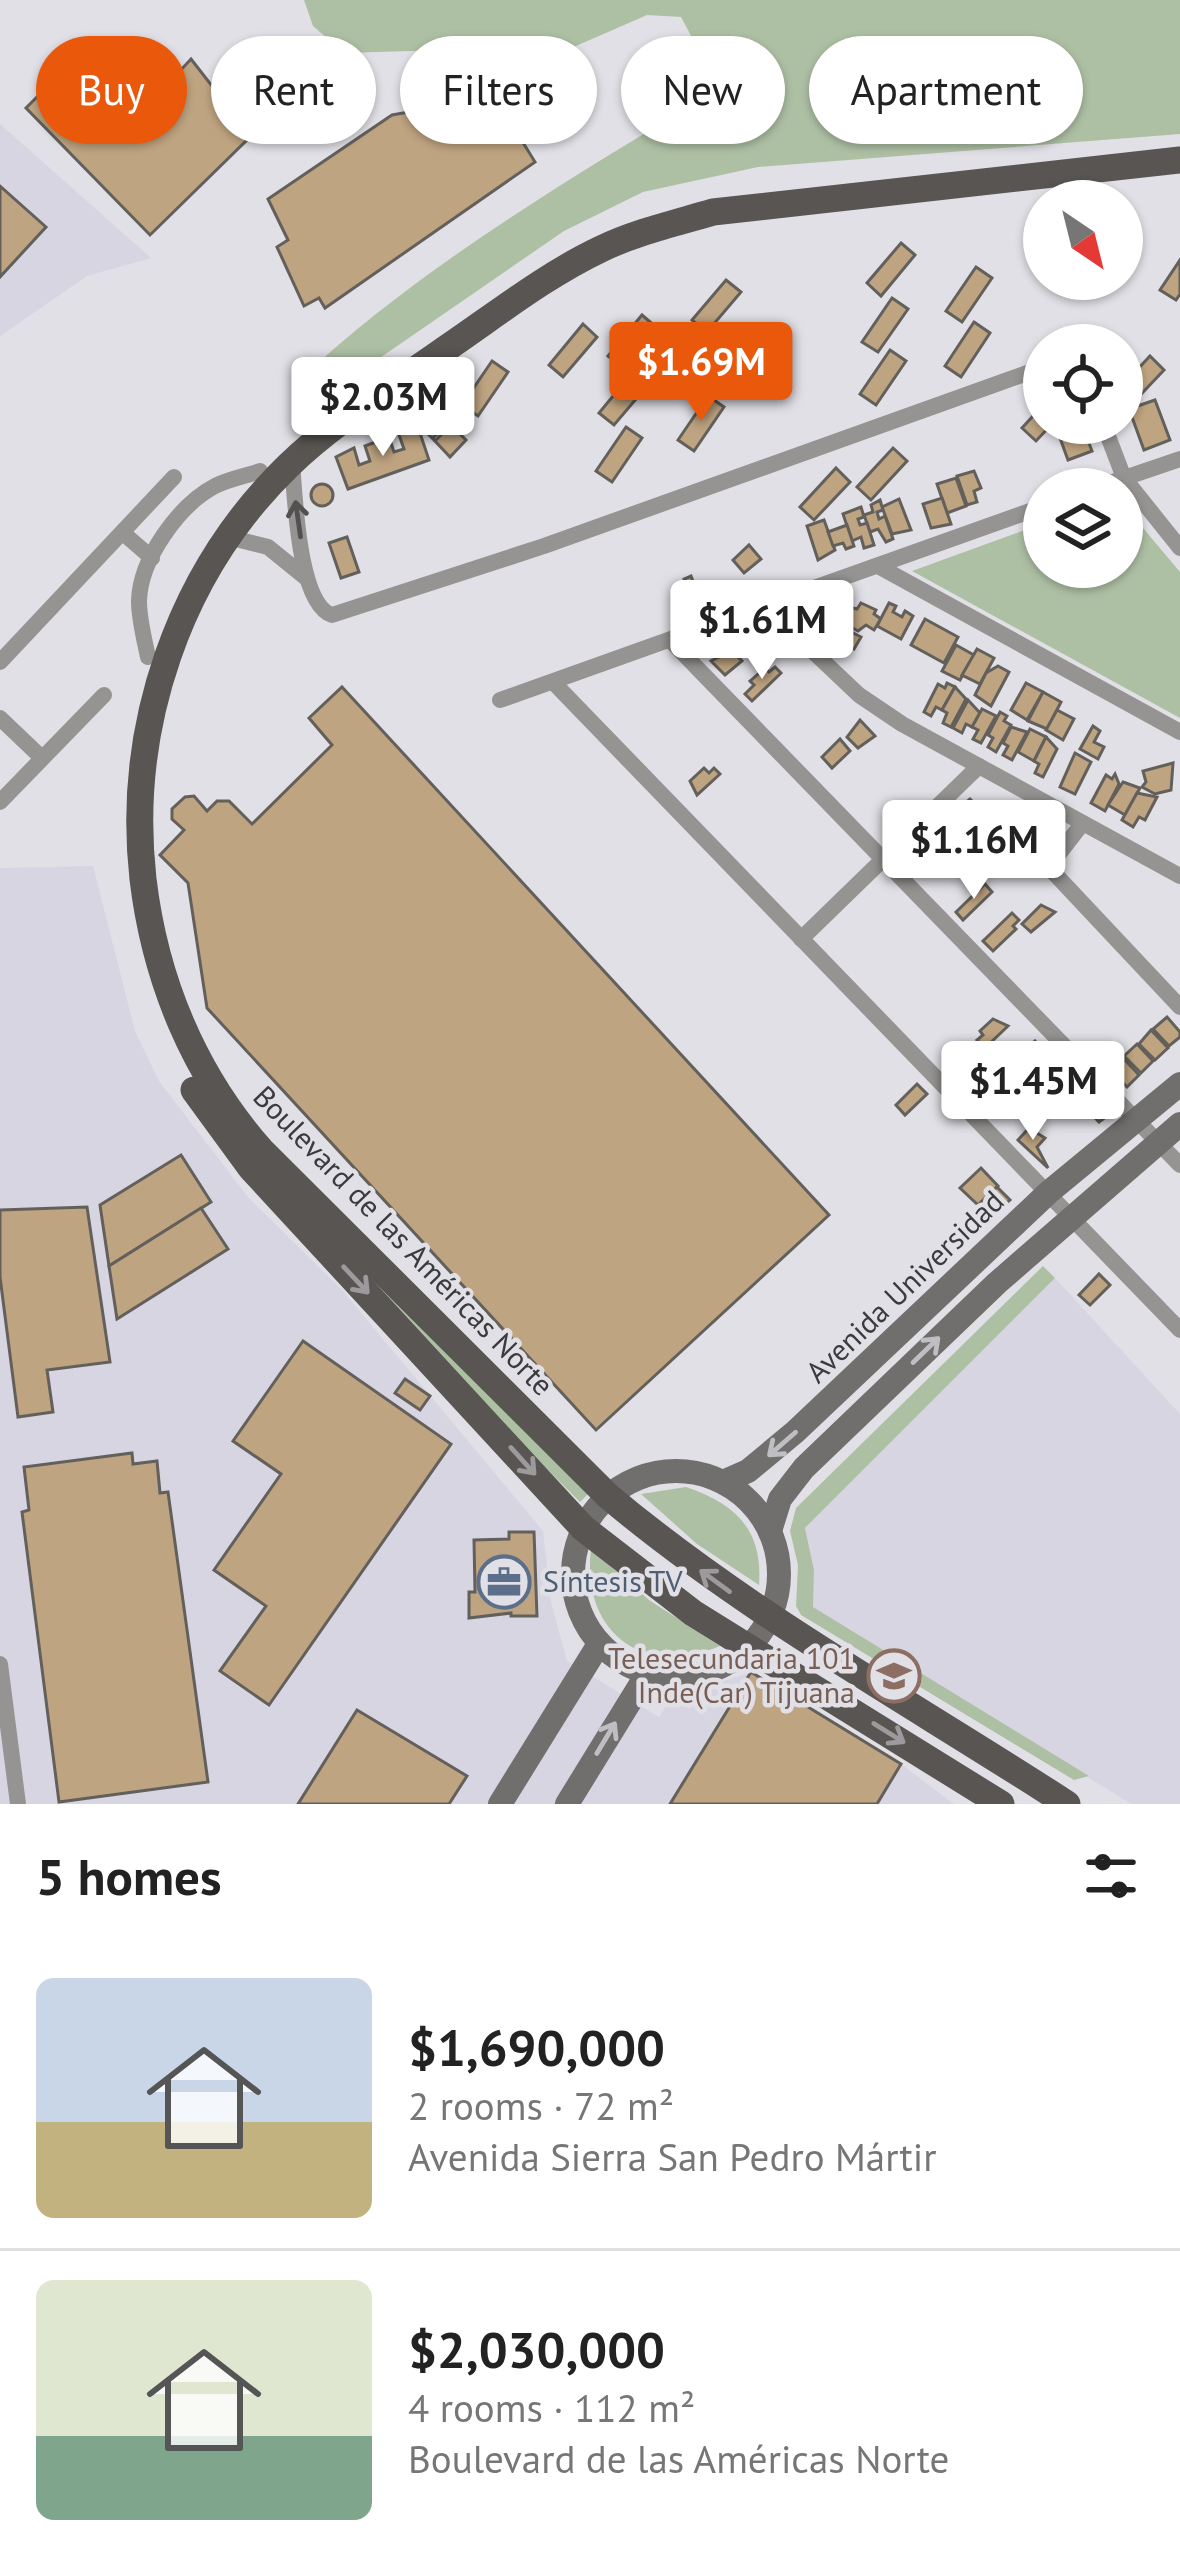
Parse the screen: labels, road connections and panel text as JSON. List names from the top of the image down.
{
  "streets": {
    "main road": ["Boulevard de las Américas Norte"],
    "street": ["Avenida Universidad"]
  },
  "places": {
    "office": ["Síntesis TV"],
    "school or university": ["Telesecundaria 101 Inde(Car) Tijuana"]
  },
  "north": "bottom right",
  "page": {
    "chip": [
      "Buy",
      "Rent",
      "Filters",
      "New",
      "Apartment"
    ],
    "price": [
      "$1.69M",
      "$2.03M",
      "$1.61M",
      "$1.16M",
      "$1.45M"
    ],
    "heading": "5 homes",
    "list": [
      {
        "name": "$1,690,000",
        "note": "2 rooms · 72 m² · Avenida Sierra San Pedro Mártir"
      },
      {
        "name": "$2,030,000",
        "note": "4 rooms · 112 m² · Boulevard de las Américas Norte"
      }
    ]
  }
}
